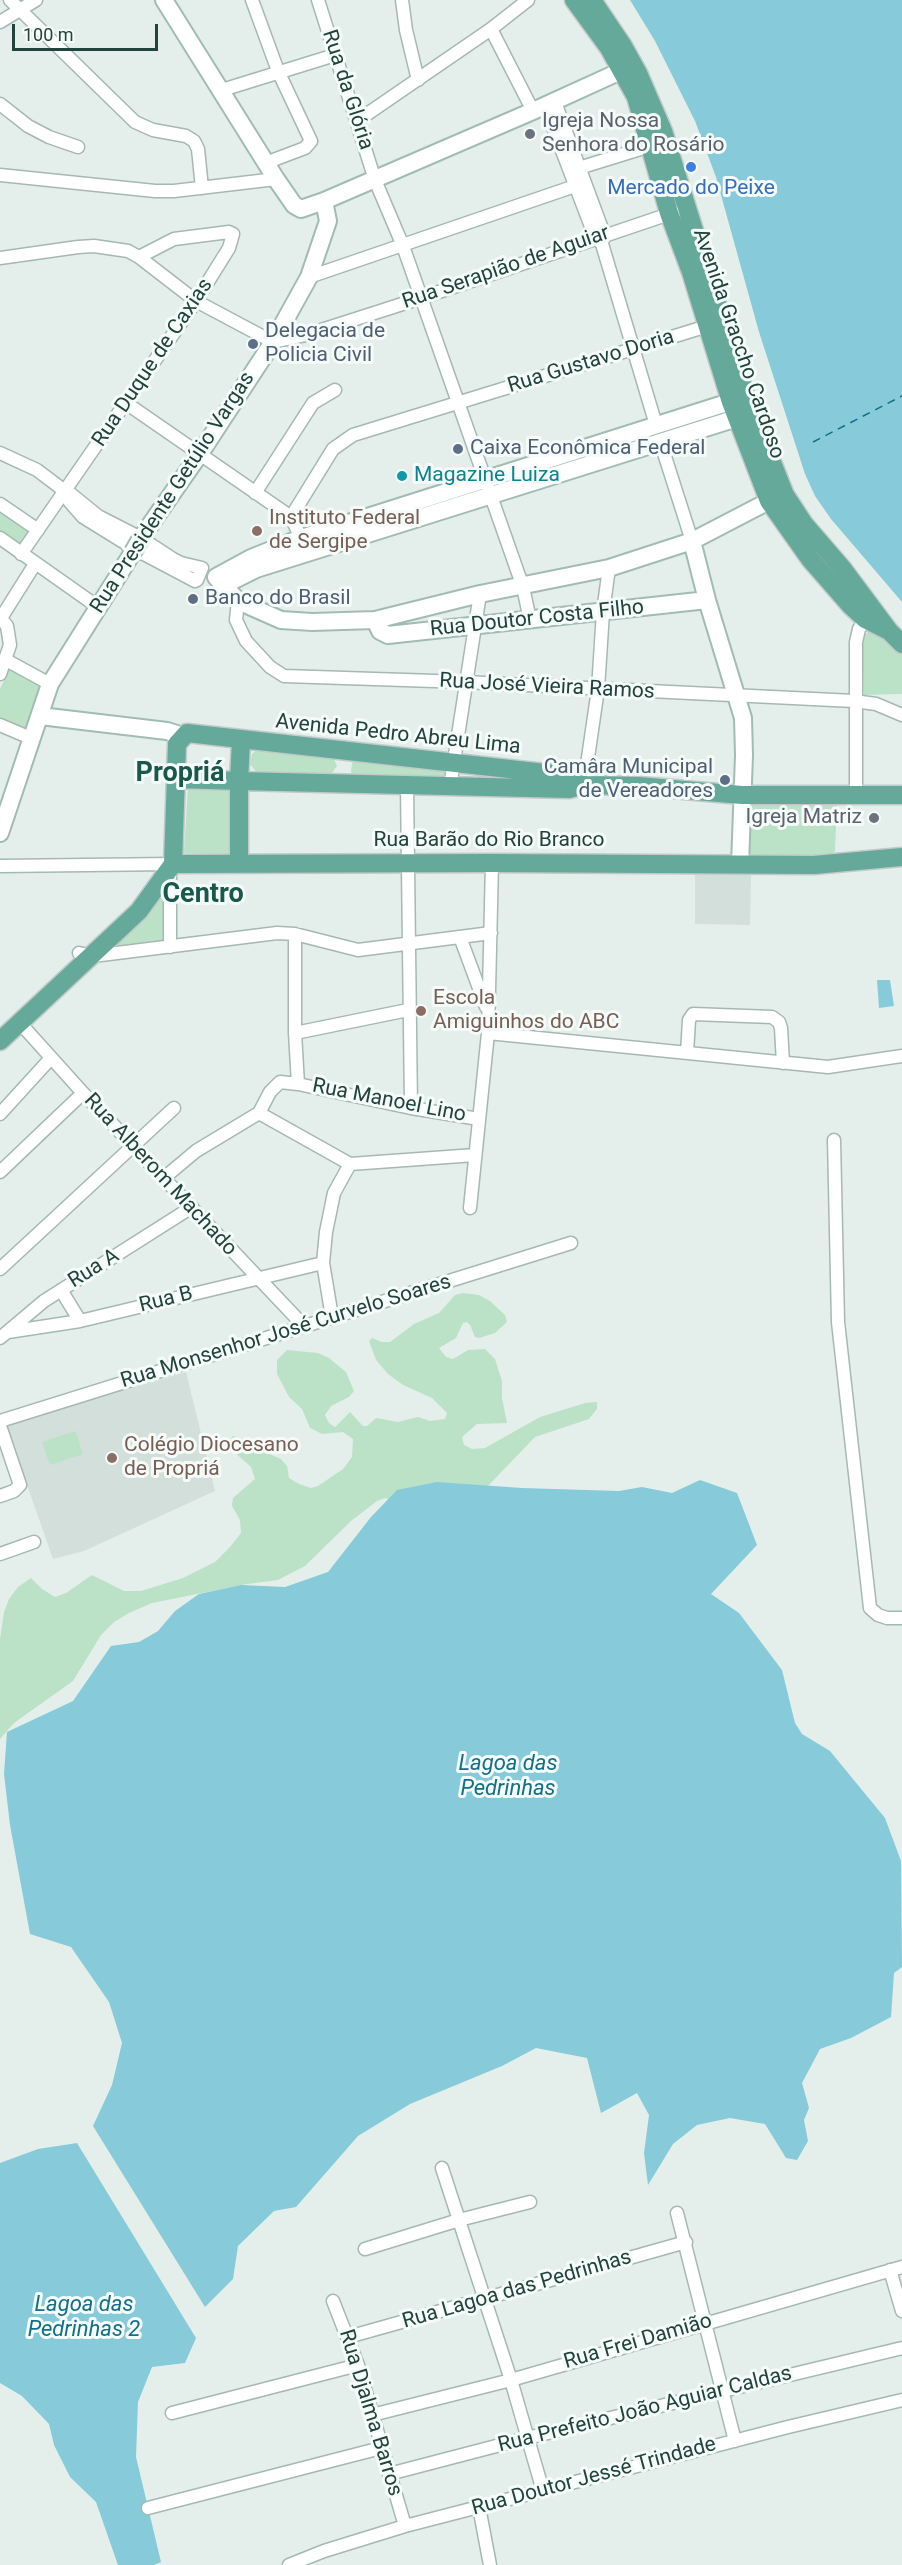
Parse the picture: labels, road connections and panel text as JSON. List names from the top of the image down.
{
  "streets": {
    "main road": ["Avenida Graccho Cardoso", "Avenida Pedro Abreu Lima", "Rua Barão do Rio Branco"],
    "street": [
      "Rua da Glória",
      "Rua Serapião de Aguiar",
      "Rua Gustavo Doria",
      "Rua Duque de Caxias",
      "Rua Presidente Getúlio Vargas",
      "Rua Doutor Costa Filho",
      "Rua José Vieira Ramos",
      "Rua Manoel Lino",
      "Rua Alberom Machado",
      "Rua A",
      "Rua B",
      "Rua Monsenhor José Curvelo Soares",
      "Rua Lagoa das Pedrinhas",
      "Rua Frei Damião",
      "Rua Prefeito João Aguiar Caldas",
      "Rua Djalma Barros",
      "Rua Doutor Jessé Trindade"
    ]
  },
  "crossings": [
    ["Rua da Glória", "Rua Serapião de Aguiar"],
    ["Rua da Glória", "Rua Gustavo Doria"],
    ["Rua da Glória", "Rua Doutor Costa Filho"],
    ["Rua Serapião de Aguiar", "Avenida Graccho Cardoso"],
    ["Rua Serapião de Aguiar", "Rua Presidente Getúlio Vargas"],
    ["Avenida Graccho Cardoso", "Rua Gustavo Doria"],
    ["Rua Alberom Machado", "Rua A"],
    ["Rua Alberom Machado", "Rua B"],
    ["Rua Alberom Machado", "Rua Monsenhor José Curvelo Soares"],
    ["Rua A", "Rua B"],
    ["Rua Lagoa das Pedrinhas", "Rua Djalma Barros"],
    ["Rua Frei Damião", "Rua Djalma Barros"],
    ["Rua Prefeito João Aguiar Caldas", "Rua Djalma Barros"],
    ["Rua Djalma Barros", "Rua Doutor Jessé Trindade"]
  ],
  "districts": ["Propriá", "Centro"],
  "water": ["Lagoa das Pedrinhas", "Lagoa das Pedrinhas 2"],
  "places": [
    "Igreja Nossa Senhora do Rosário",
    "Mercado do Peixe",
    "Delegacia de Policia Civil",
    "Caixa Econômica Federal",
    "Magazine Luiza",
    "Instituto Federal de Sergipe",
    "Banco do Brasil",
    "Camâra Municipal de Vereadores",
    "Igreja Matriz",
    "Escola Amiguinhos do ABC",
    "Colégio Diocesano de Propriá"
  ],
  "scale_bar": "100 m"
}
